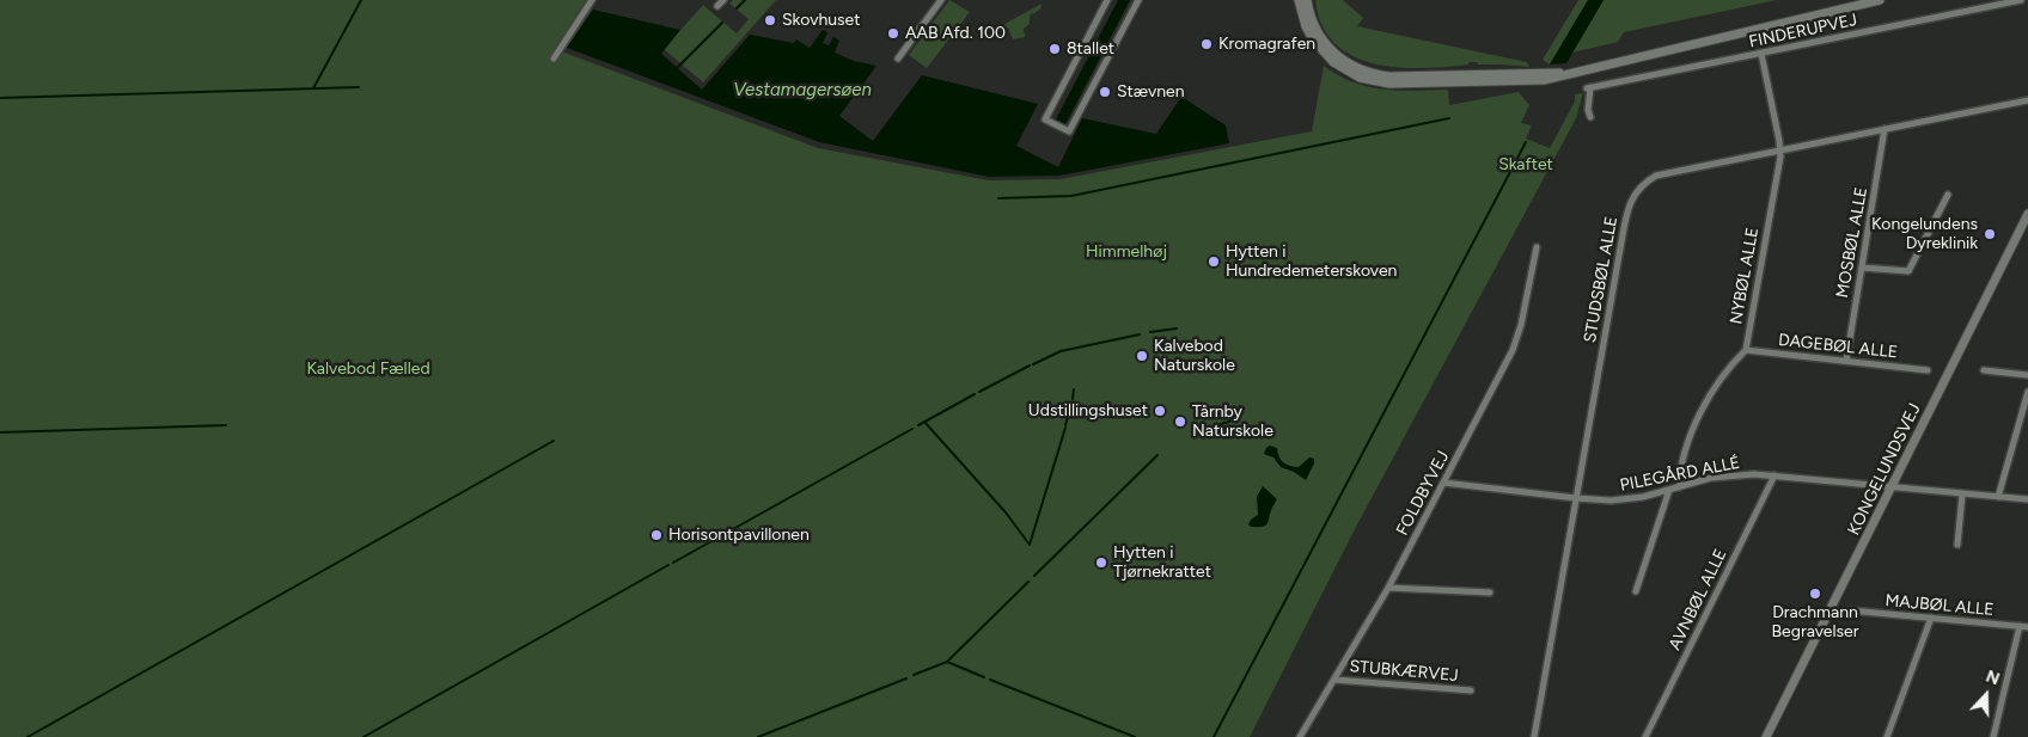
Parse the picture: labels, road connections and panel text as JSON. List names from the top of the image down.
{
  "streets": {
    "street": [
      "FINDERUPVEJ",
      "MOSBØL ALLE",
      "NYBØL ALLE",
      "STUDSBØL ALLE",
      "DAGEBØL ALLE",
      "KONGELUNDSVEJ",
      "PILEGÅRD ALLÉ",
      "FOLDBYVEJ",
      "AVNBØL ALLE",
      "MAJBØL ALLE",
      "STUBKÆRVEJ"
    ]
  },
  "crossings": [
    ["FINDERUPVEJ", "NYBØL ALLE"],
    ["MOSBØL ALLE", "STUDSBØL ALLE"],
    ["MOSBØL ALLE", "DAGEBØL ALLE"],
    ["NYBØL ALLE", "STUDSBØL ALLE"],
    ["NYBØL ALLE", "DAGEBØL ALLE"],
    ["NYBØL ALLE", "PILEGÅRD ALLÉ"],
    ["STUDSBØL ALLE", "PILEGÅRD ALLÉ"],
    ["KONGELUNDSVEJ", "PILEGÅRD ALLÉ"],
    ["PILEGÅRD ALLÉ", "FOLDBYVEJ"],
    ["PILEGÅRD ALLÉ", "AVNBØL ALLE"],
    ["FOLDBYVEJ", "STUBKÆRVEJ"]
  ],
  "water": ["Vestamagersøen"],
  "parks": ["Skaftet", "Himmelhøj", "Kalvebod Fælled"],
  "places": [
    "Skovhuset",
    "AAB Afd. 100",
    "Kromagrafen",
    "8tallet",
    "Stævnen",
    "Kongelundens Dyreklinik",
    "Hytten i Hundredemeterskoven",
    "Kalvebod Naturskole",
    "Udstillingshuset",
    "Tårnby Naturskole",
    "Horisontpavillonen",
    "Hytten i Tjørnekrattet",
    "Drachmann Begravelser"
  ],
  "north": "top"
}
